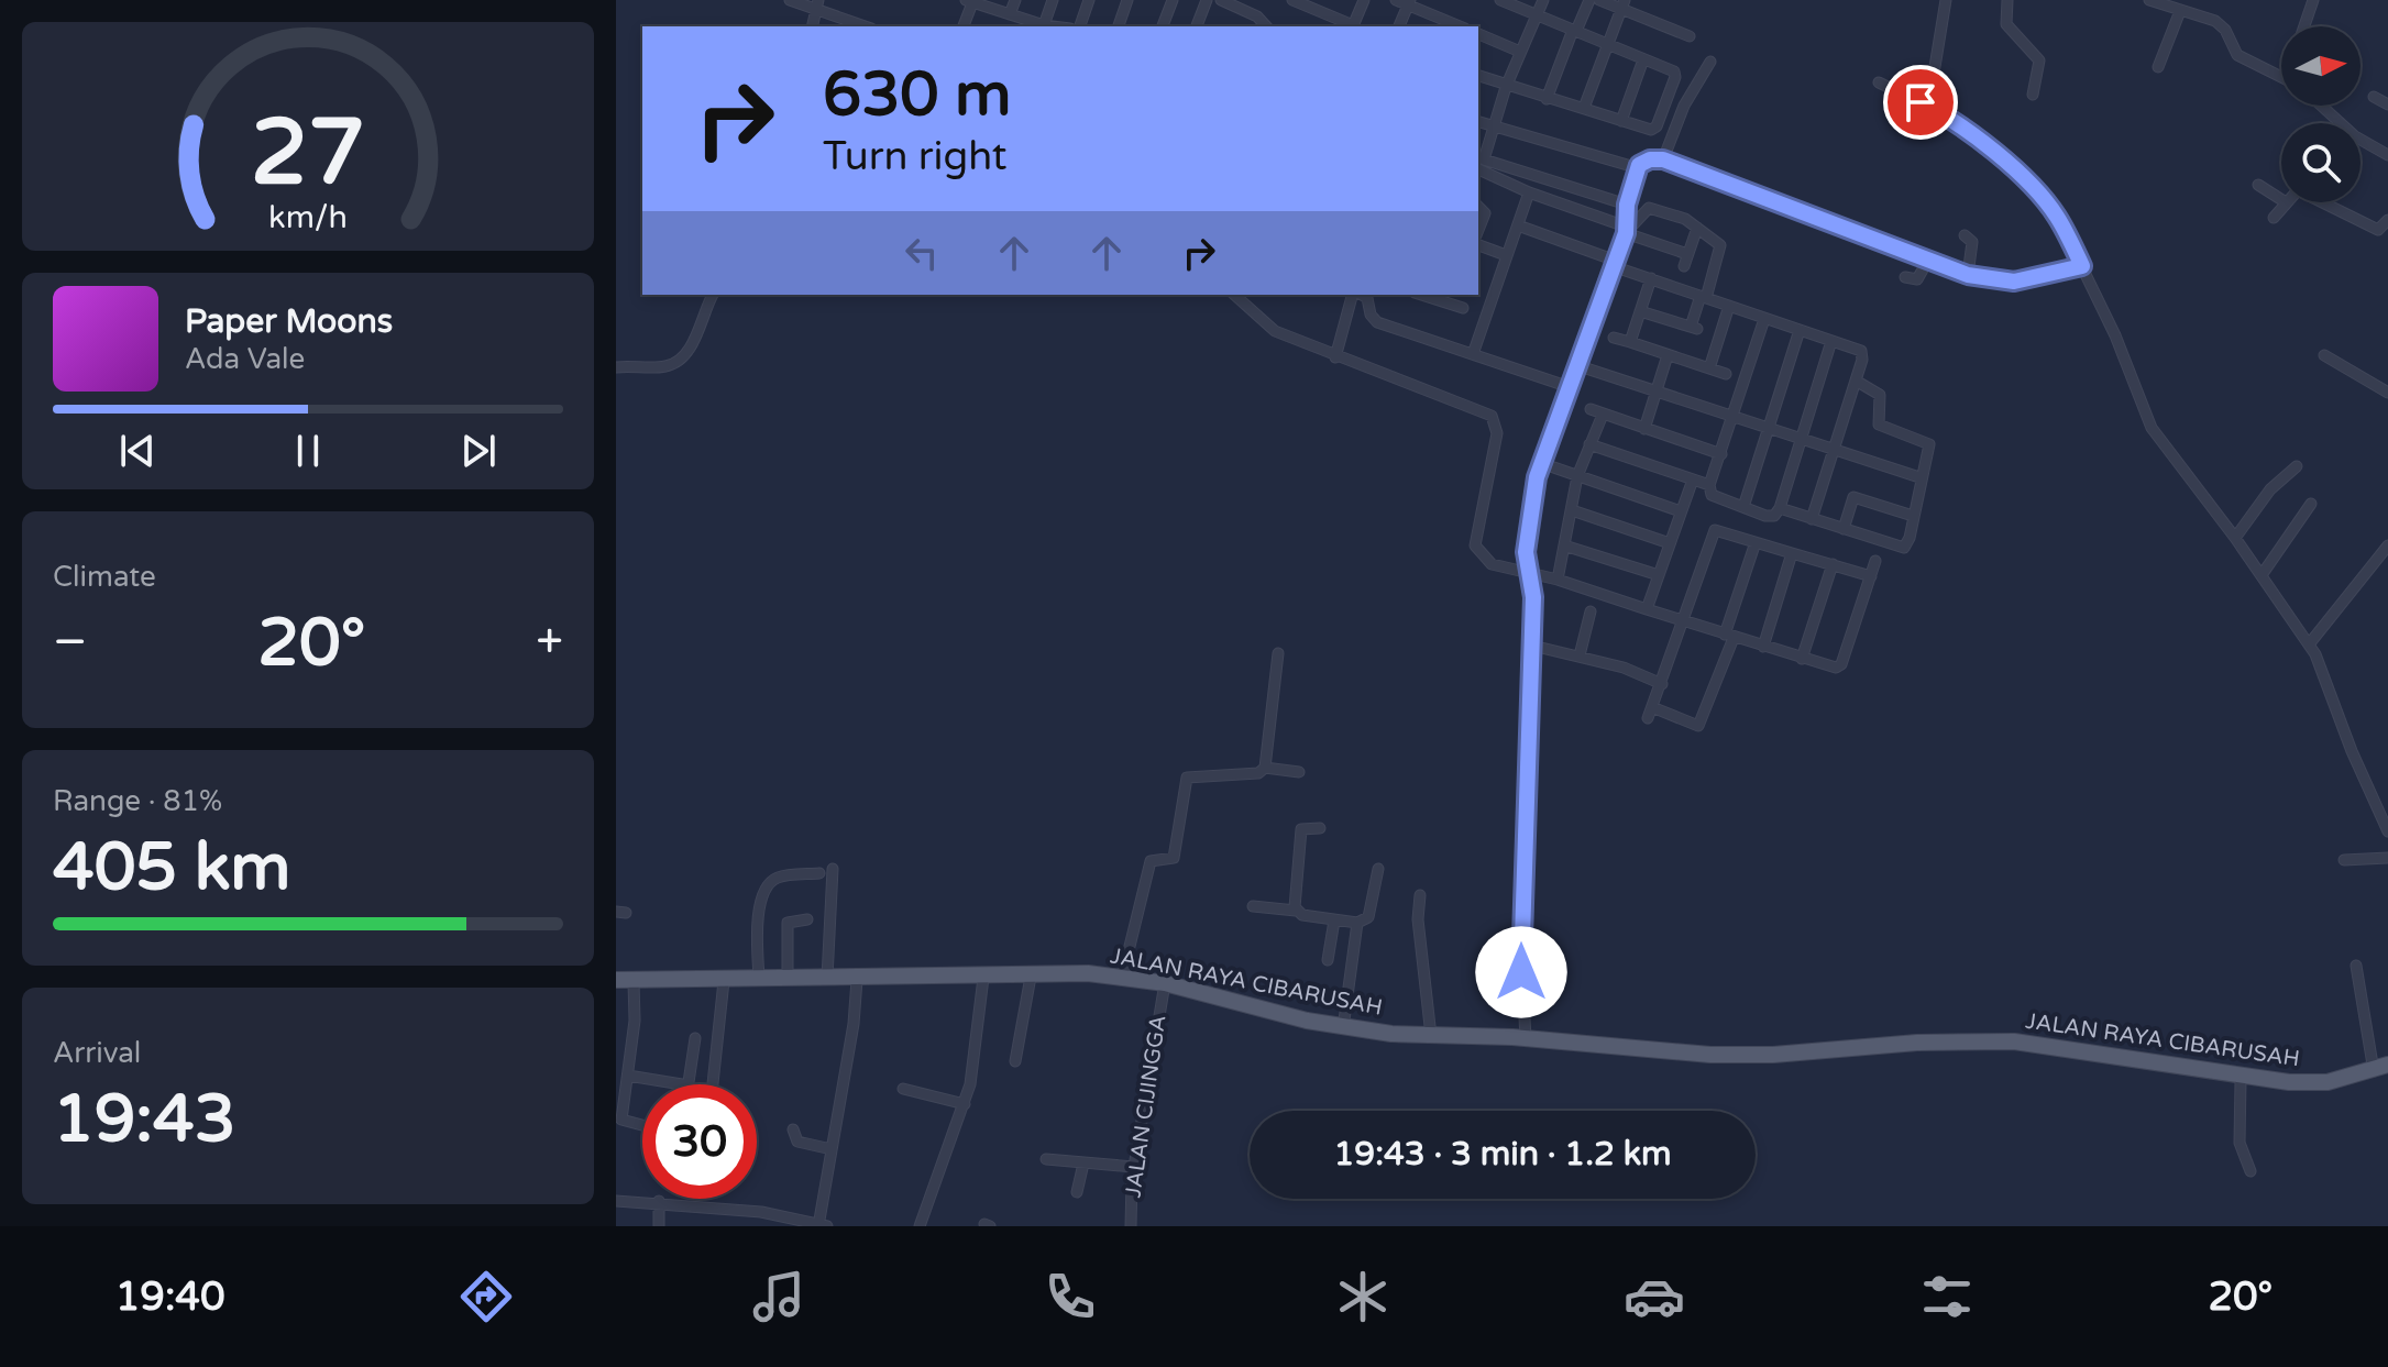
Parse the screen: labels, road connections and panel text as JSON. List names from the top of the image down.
{
  "streets": {
    "main road": ["JALAN RAYA CIBARUSAH"],
    "street": ["JALAN CIJINGGA"]
  },
  "crossings": [
    ["JALAN RAYA CIBARUSAH", "JALAN CIJINGGA"]
  ],
  "north": "right",
  "page": {
    "turn": ["630 m", "Turn right"],
    "song": ["Paper Moons", "Ada Vale"],
    "tile": [
      "Climate",
      ["Range · 81%", "405 km"],
      ["Arrival", "19:43"]
    ],
    "heat": ["−", "20°", "+"],
    "limit": "30",
    "trip": "19:43 · 3 min · 1.2 km",
    "tabs": ["19:40", "20°"],
    "gauge": ["27", "km/h"]
  }
}
